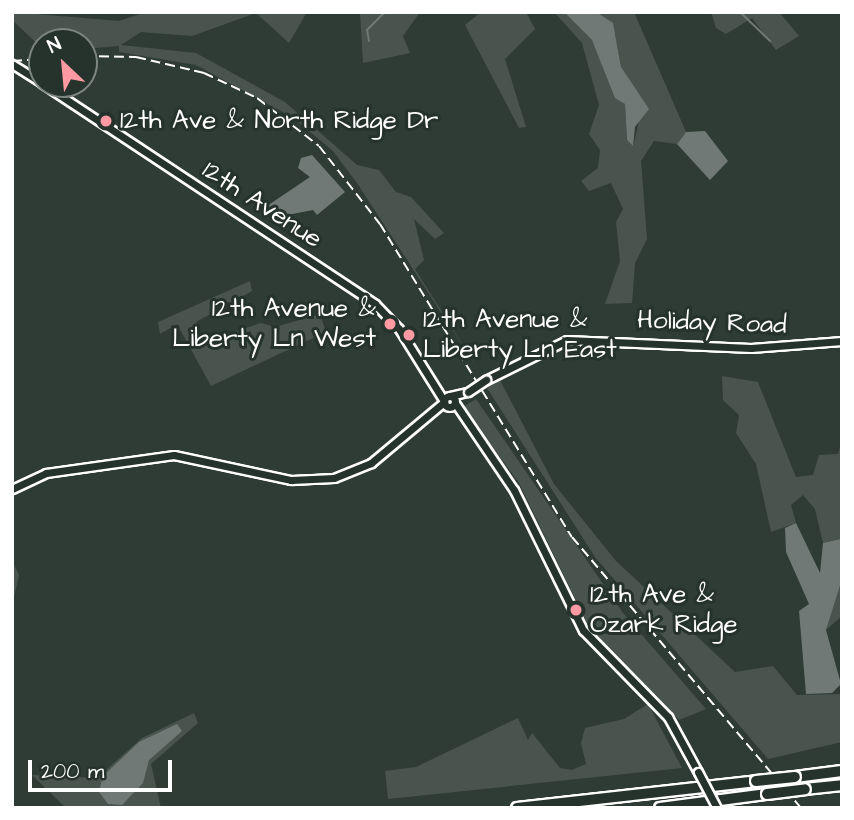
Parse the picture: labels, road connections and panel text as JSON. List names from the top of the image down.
{
  "streets": {
    "street": ["12th Avenue", "Holiday Road"]
  },
  "crossings": [
    ["12th Avenue", "Holiday Road"]
  ],
  "places": [
    "12th Ave & North Ridge Dr",
    "12th Avenue & Liberty Ln West",
    "12th Avenue & Liberty Ln East",
    "12th Ave & Ozark Ridge"
  ],
  "scale_bar": "200 m",
  "north": "top left"
}
